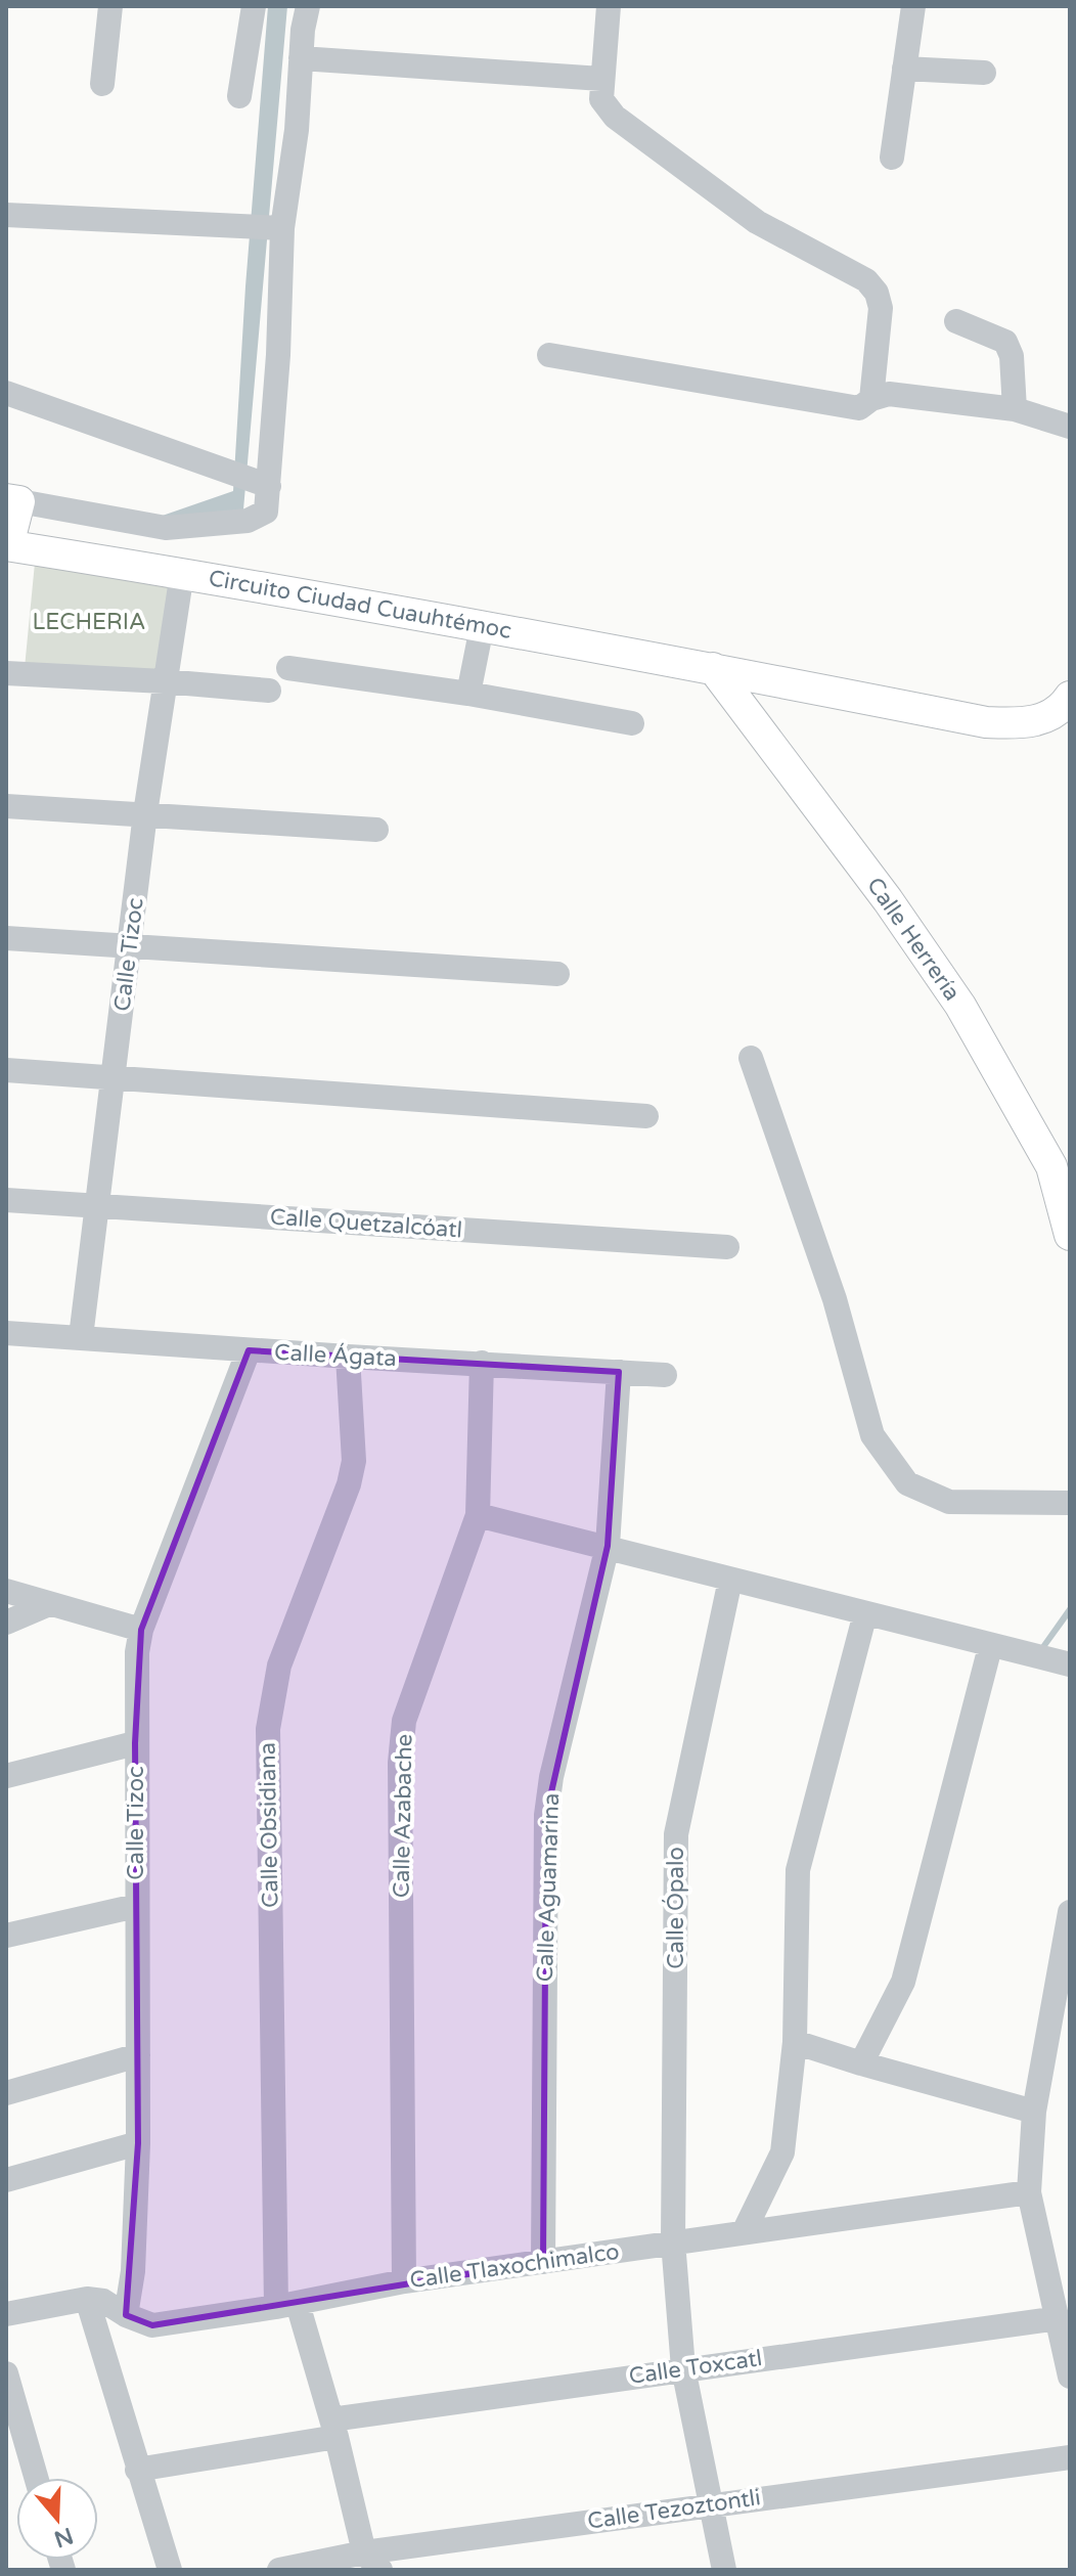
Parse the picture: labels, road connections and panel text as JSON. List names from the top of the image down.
{
  "streets": {
    "main road": ["Circuito Ciudad Cuauhtémoc", "Calle Herrería"],
    "street": [
      "Calle Tizoc",
      "Calle Quetzalcóatl",
      "Calle Ágata",
      "Calle Azabache",
      "Calle Obsidiana",
      "Calle Aguamarina",
      "Calle Ópalo",
      "Calle Tlaxochimalco",
      "Calle Toxcatl",
      "Calle Tezoztontli"
    ]
  },
  "crossings": [
    ["Circuito Ciudad Cuauhtémoc", "Calle Herrería"],
    ["Circuito Ciudad Cuauhtémoc", "Calle Tizoc"],
    ["Calle Tizoc", "Calle Quetzalcóatl"],
    ["Calle Tizoc", "Calle Ágata"],
    ["Calle Tizoc", "Calle Tlaxochimalco"],
    ["Calle Ágata", "Calle Azabache"],
    ["Calle Ágata", "Calle Obsidiana"],
    ["Calle Ágata", "Calle Aguamarina"],
    ["Calle Azabache", "Calle Tlaxochimalco"],
    ["Calle Obsidiana", "Calle Tlaxochimalco"],
    ["Calle Obsidiana", "Calle Toxcatl"],
    ["Calle Obsidiana", "Calle Tezoztontli"],
    ["Calle Aguamarina", "Calle Tlaxochimalco"],
    ["Calle Ópalo", "Calle Tlaxochimalco"],
    ["Calle Ópalo", "Calle Toxcatl"],
    ["Calle Ópalo", "Calle Tezoztontli"]
  ],
  "parks": ["LECHERIA"],
  "north": "bottom"
}
